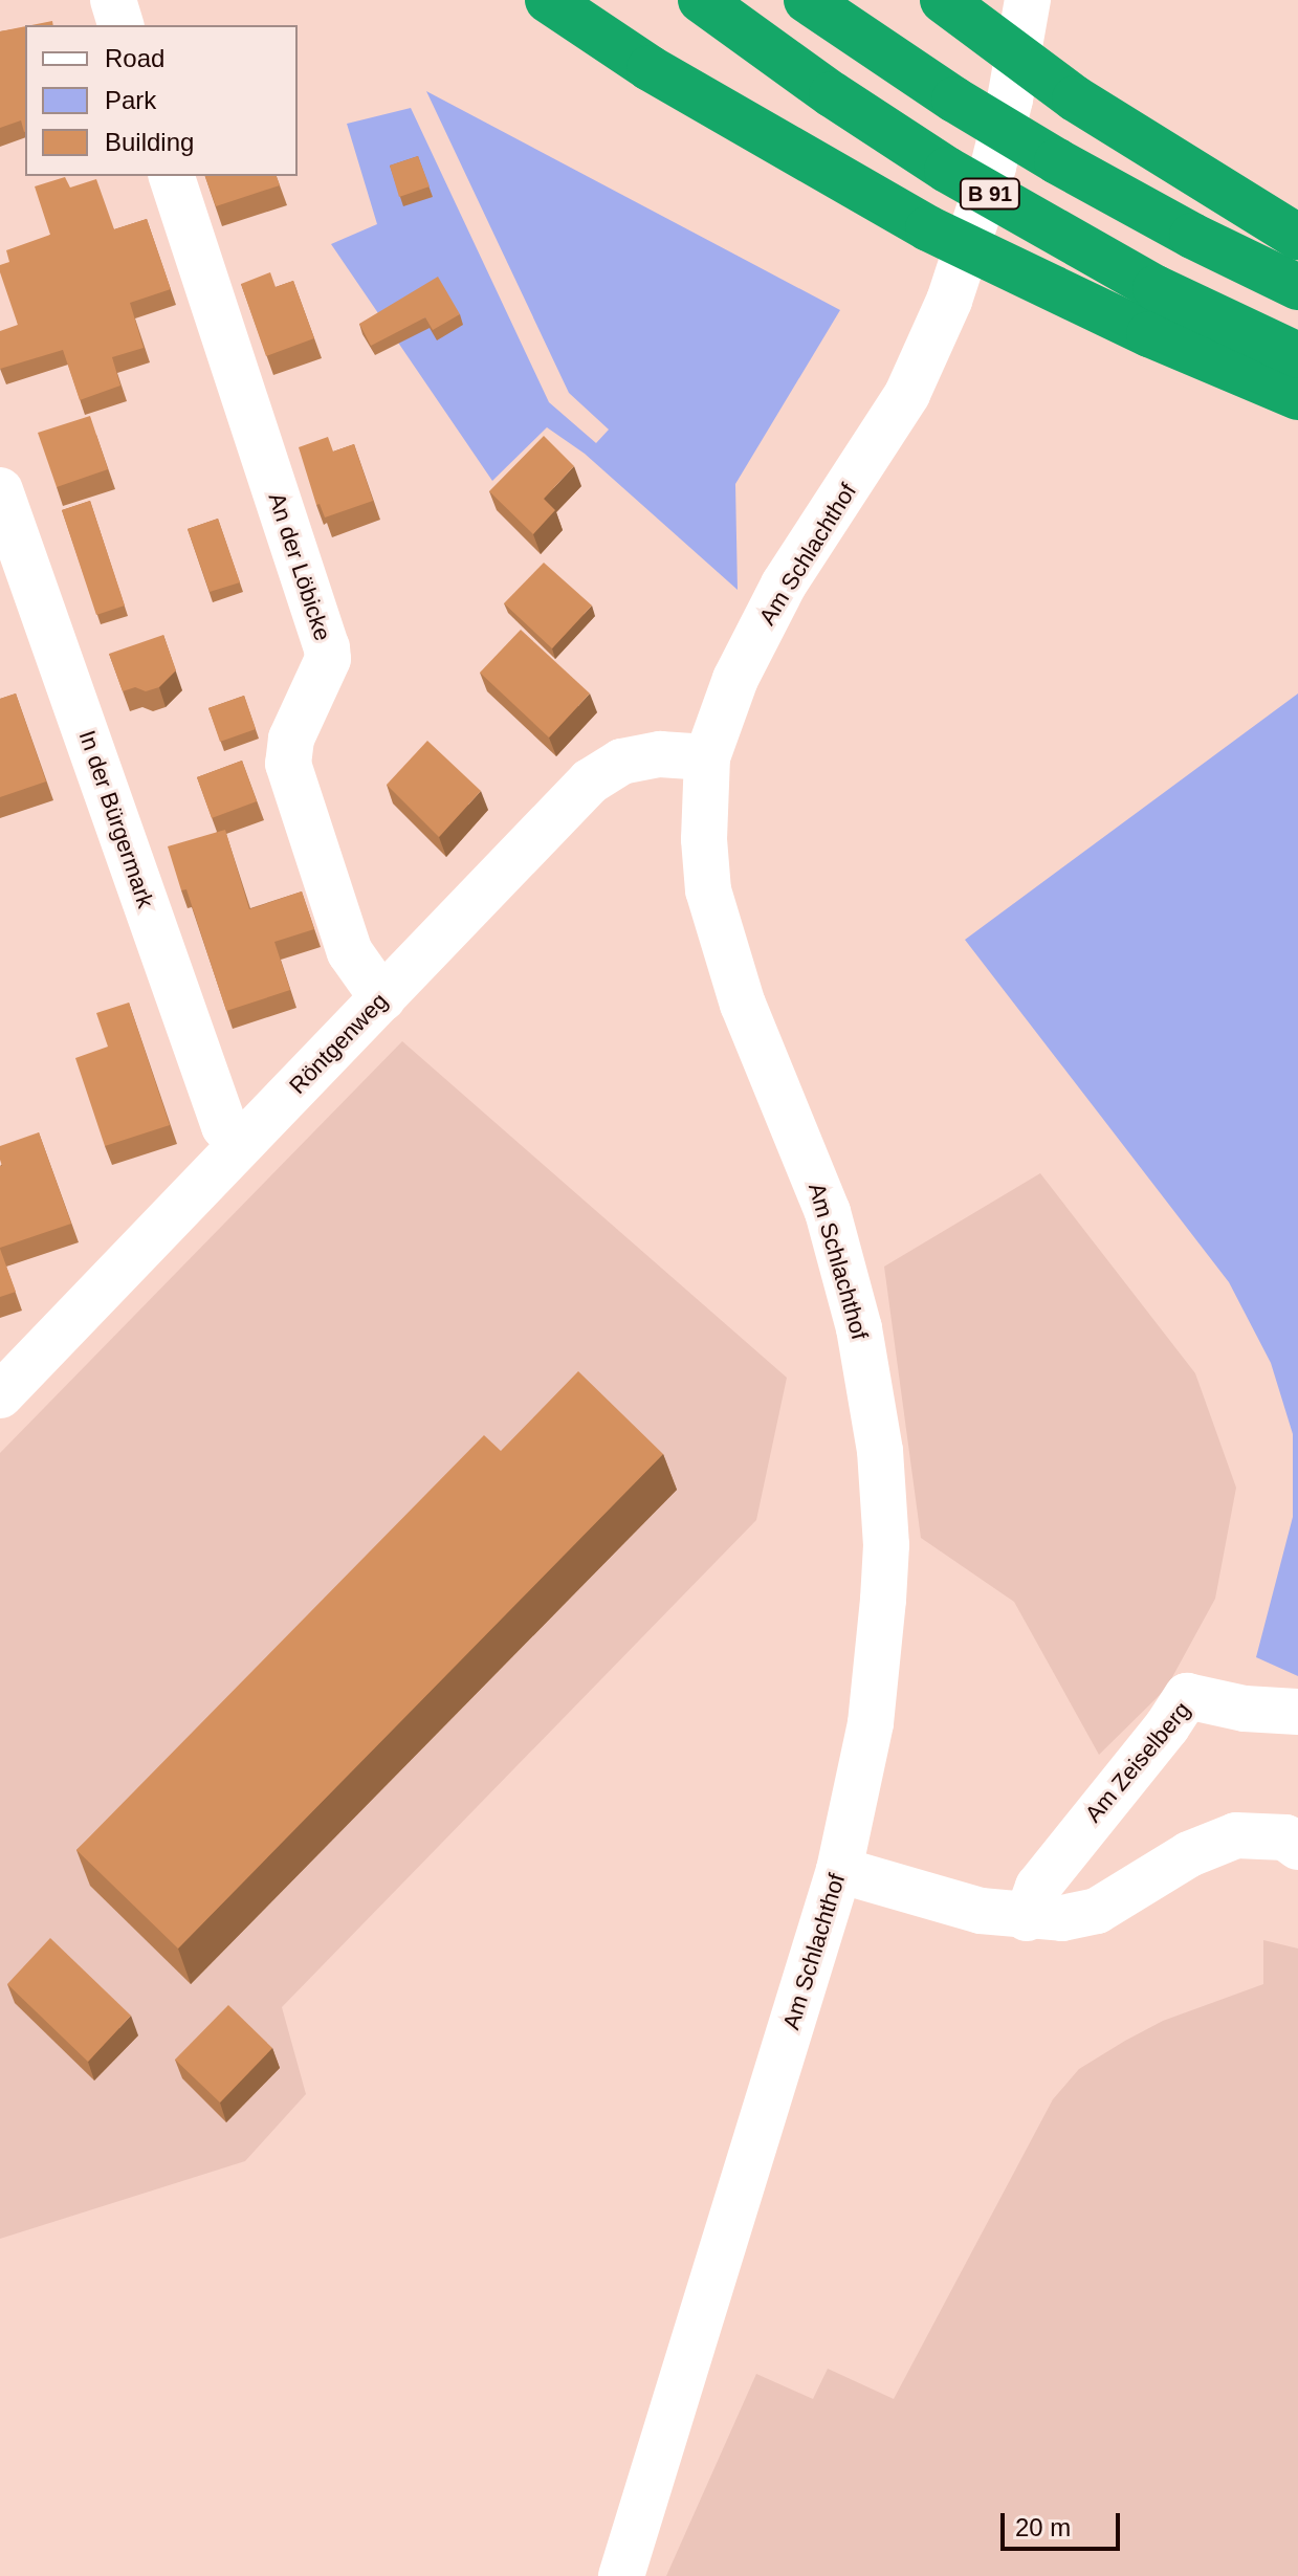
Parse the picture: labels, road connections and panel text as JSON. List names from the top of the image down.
{
  "streets": {
    "highway": ["B 91"],
    "street": [
      "Am Schlachthof",
      "An der Löbicke",
      "In der Bürgermark",
      "Röntgenweg",
      "Am Zeiselberg"
    ]
  },
  "crossings": [
    ["Am Schlachthof", "Röntgenweg"],
    ["An der Löbicke", "Röntgenweg"],
    ["In der Bürgermark", "Röntgenweg"]
  ],
  "legend": ["Road", "Park", "Building"],
  "scale_bar": "20 m"
}
